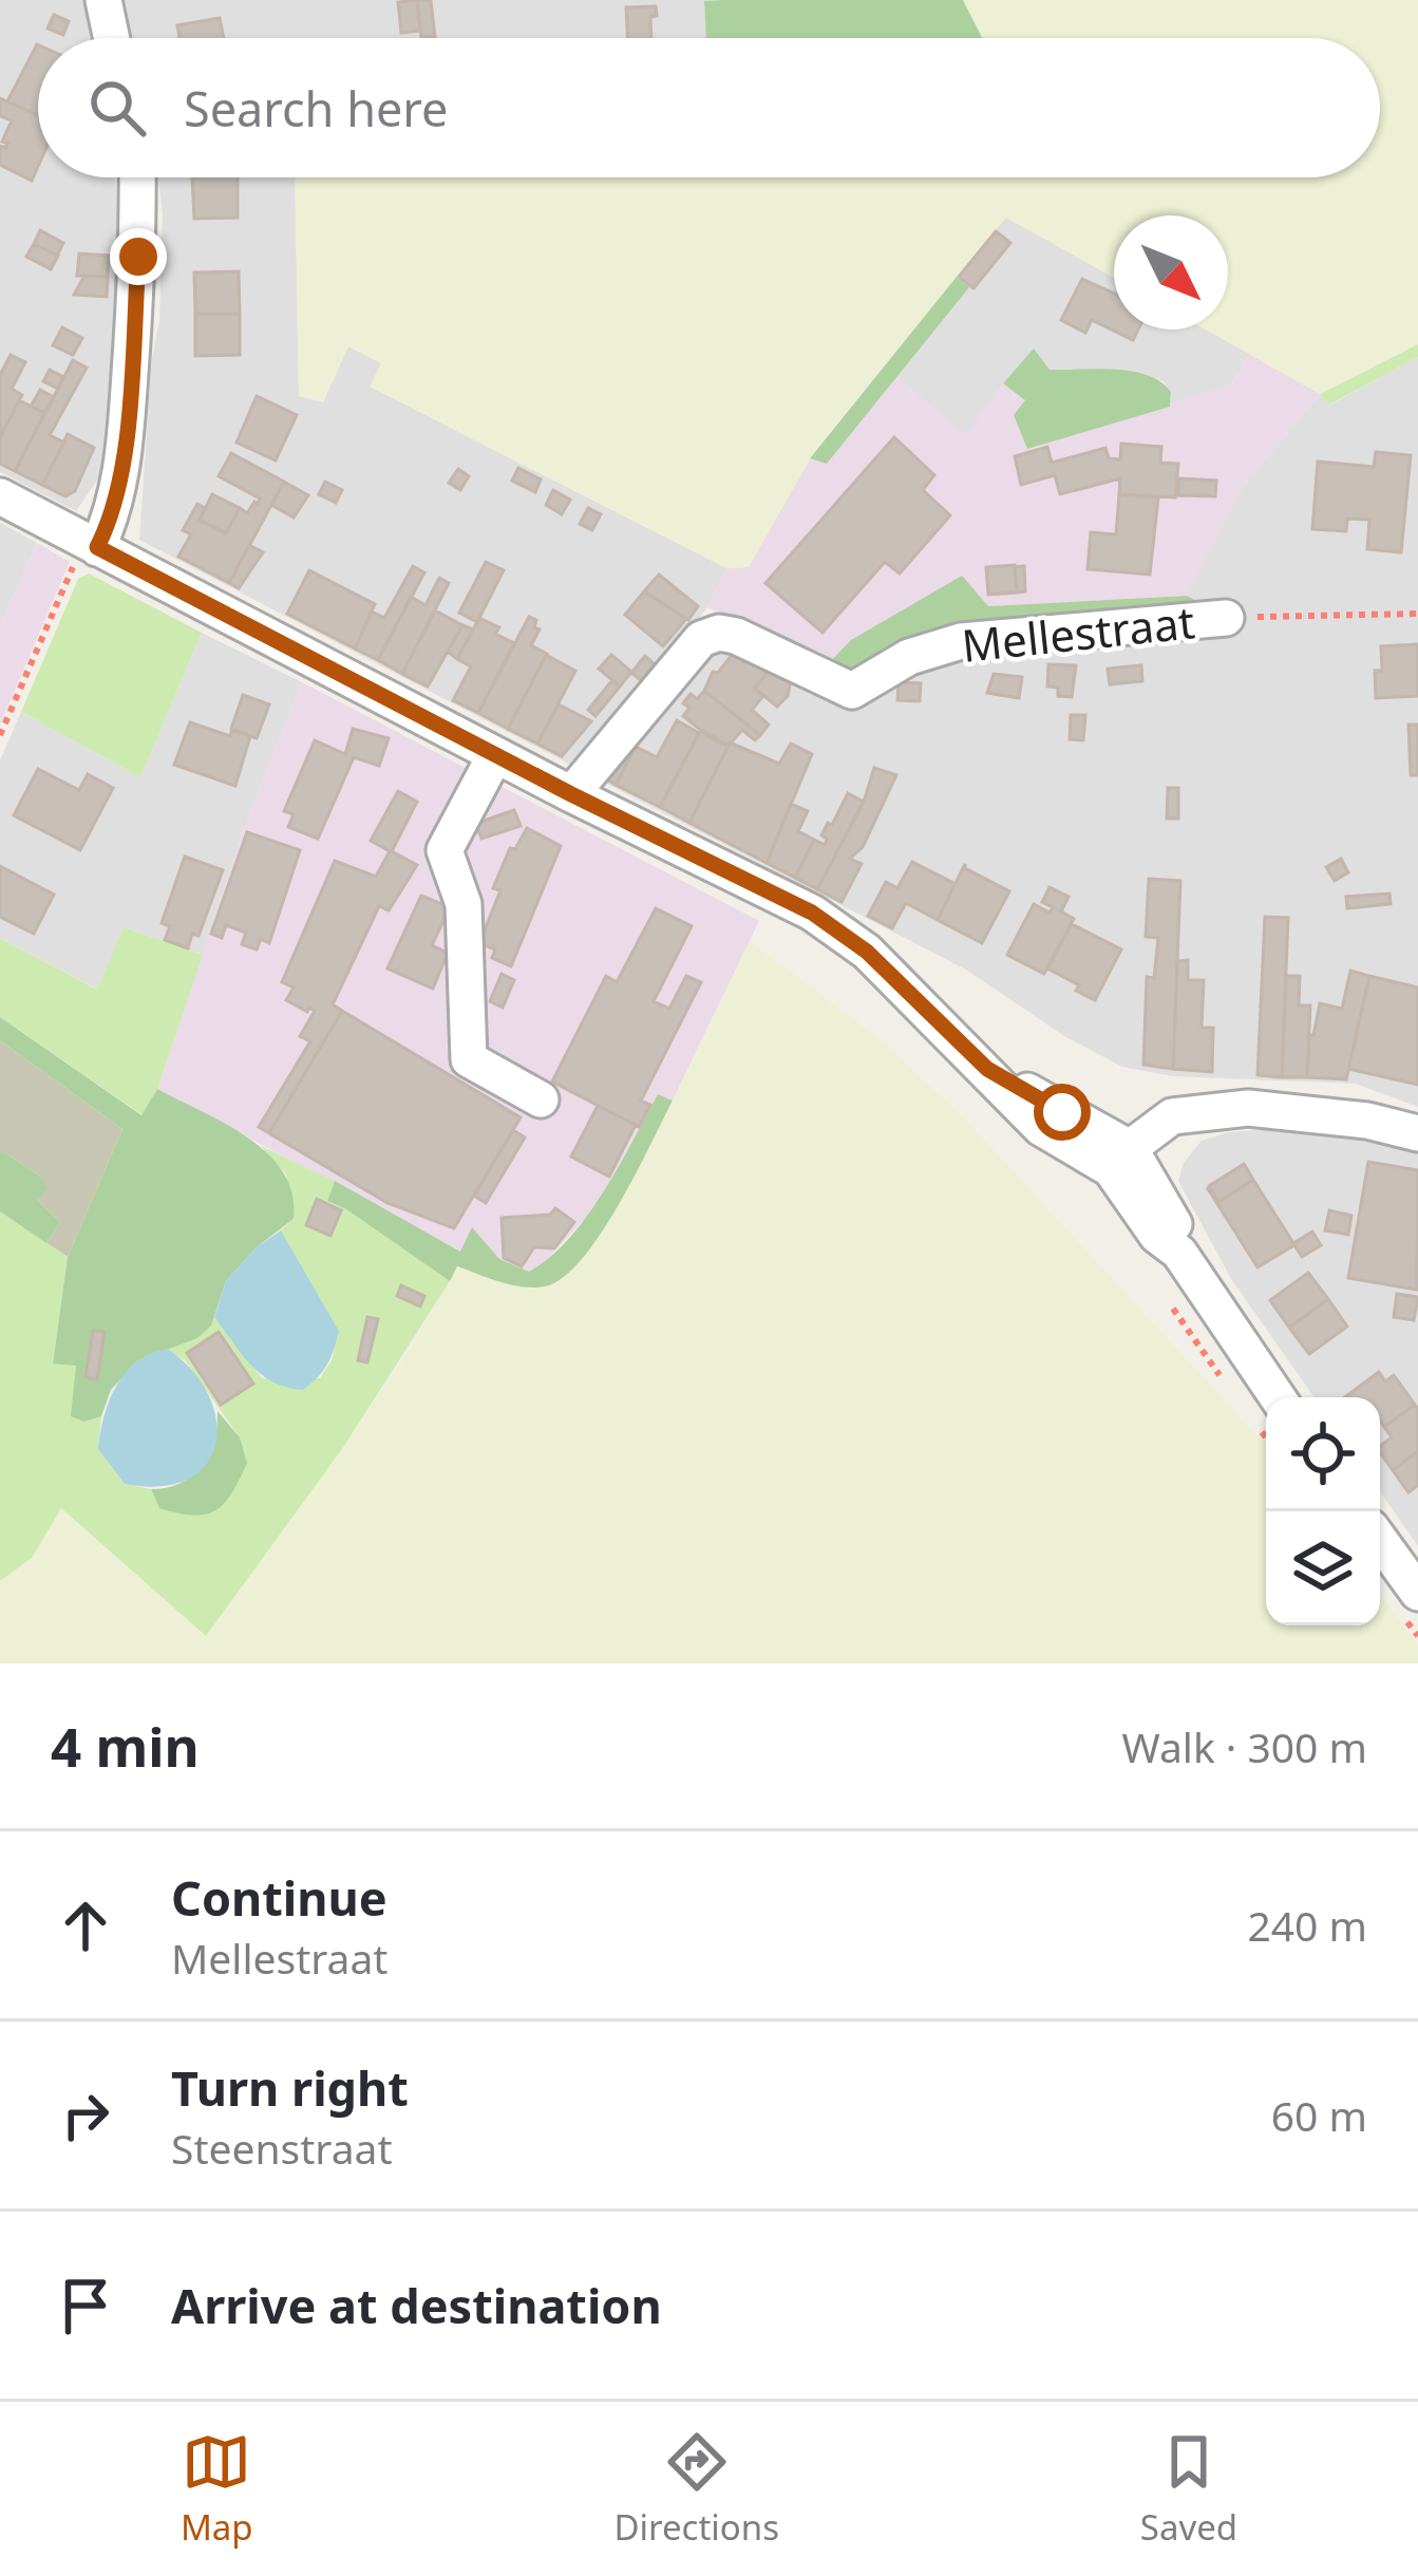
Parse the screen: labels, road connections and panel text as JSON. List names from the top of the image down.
{
  "streets": {
    "street": ["Mellestraat"]
  },
  "north": "bottom right",
  "page": {
    "search": "Search here",
    "heading": ["4 min", "Walk · 300 m"],
    "list": [
      ["Continue", "Mellestraat", "240 m"],
      ["Turn right", "Steenstraat", "60 m"],
      "Arrive at destination"
    ],
    "nav": ["Map", "Directions", "Saved"]
  }
}
